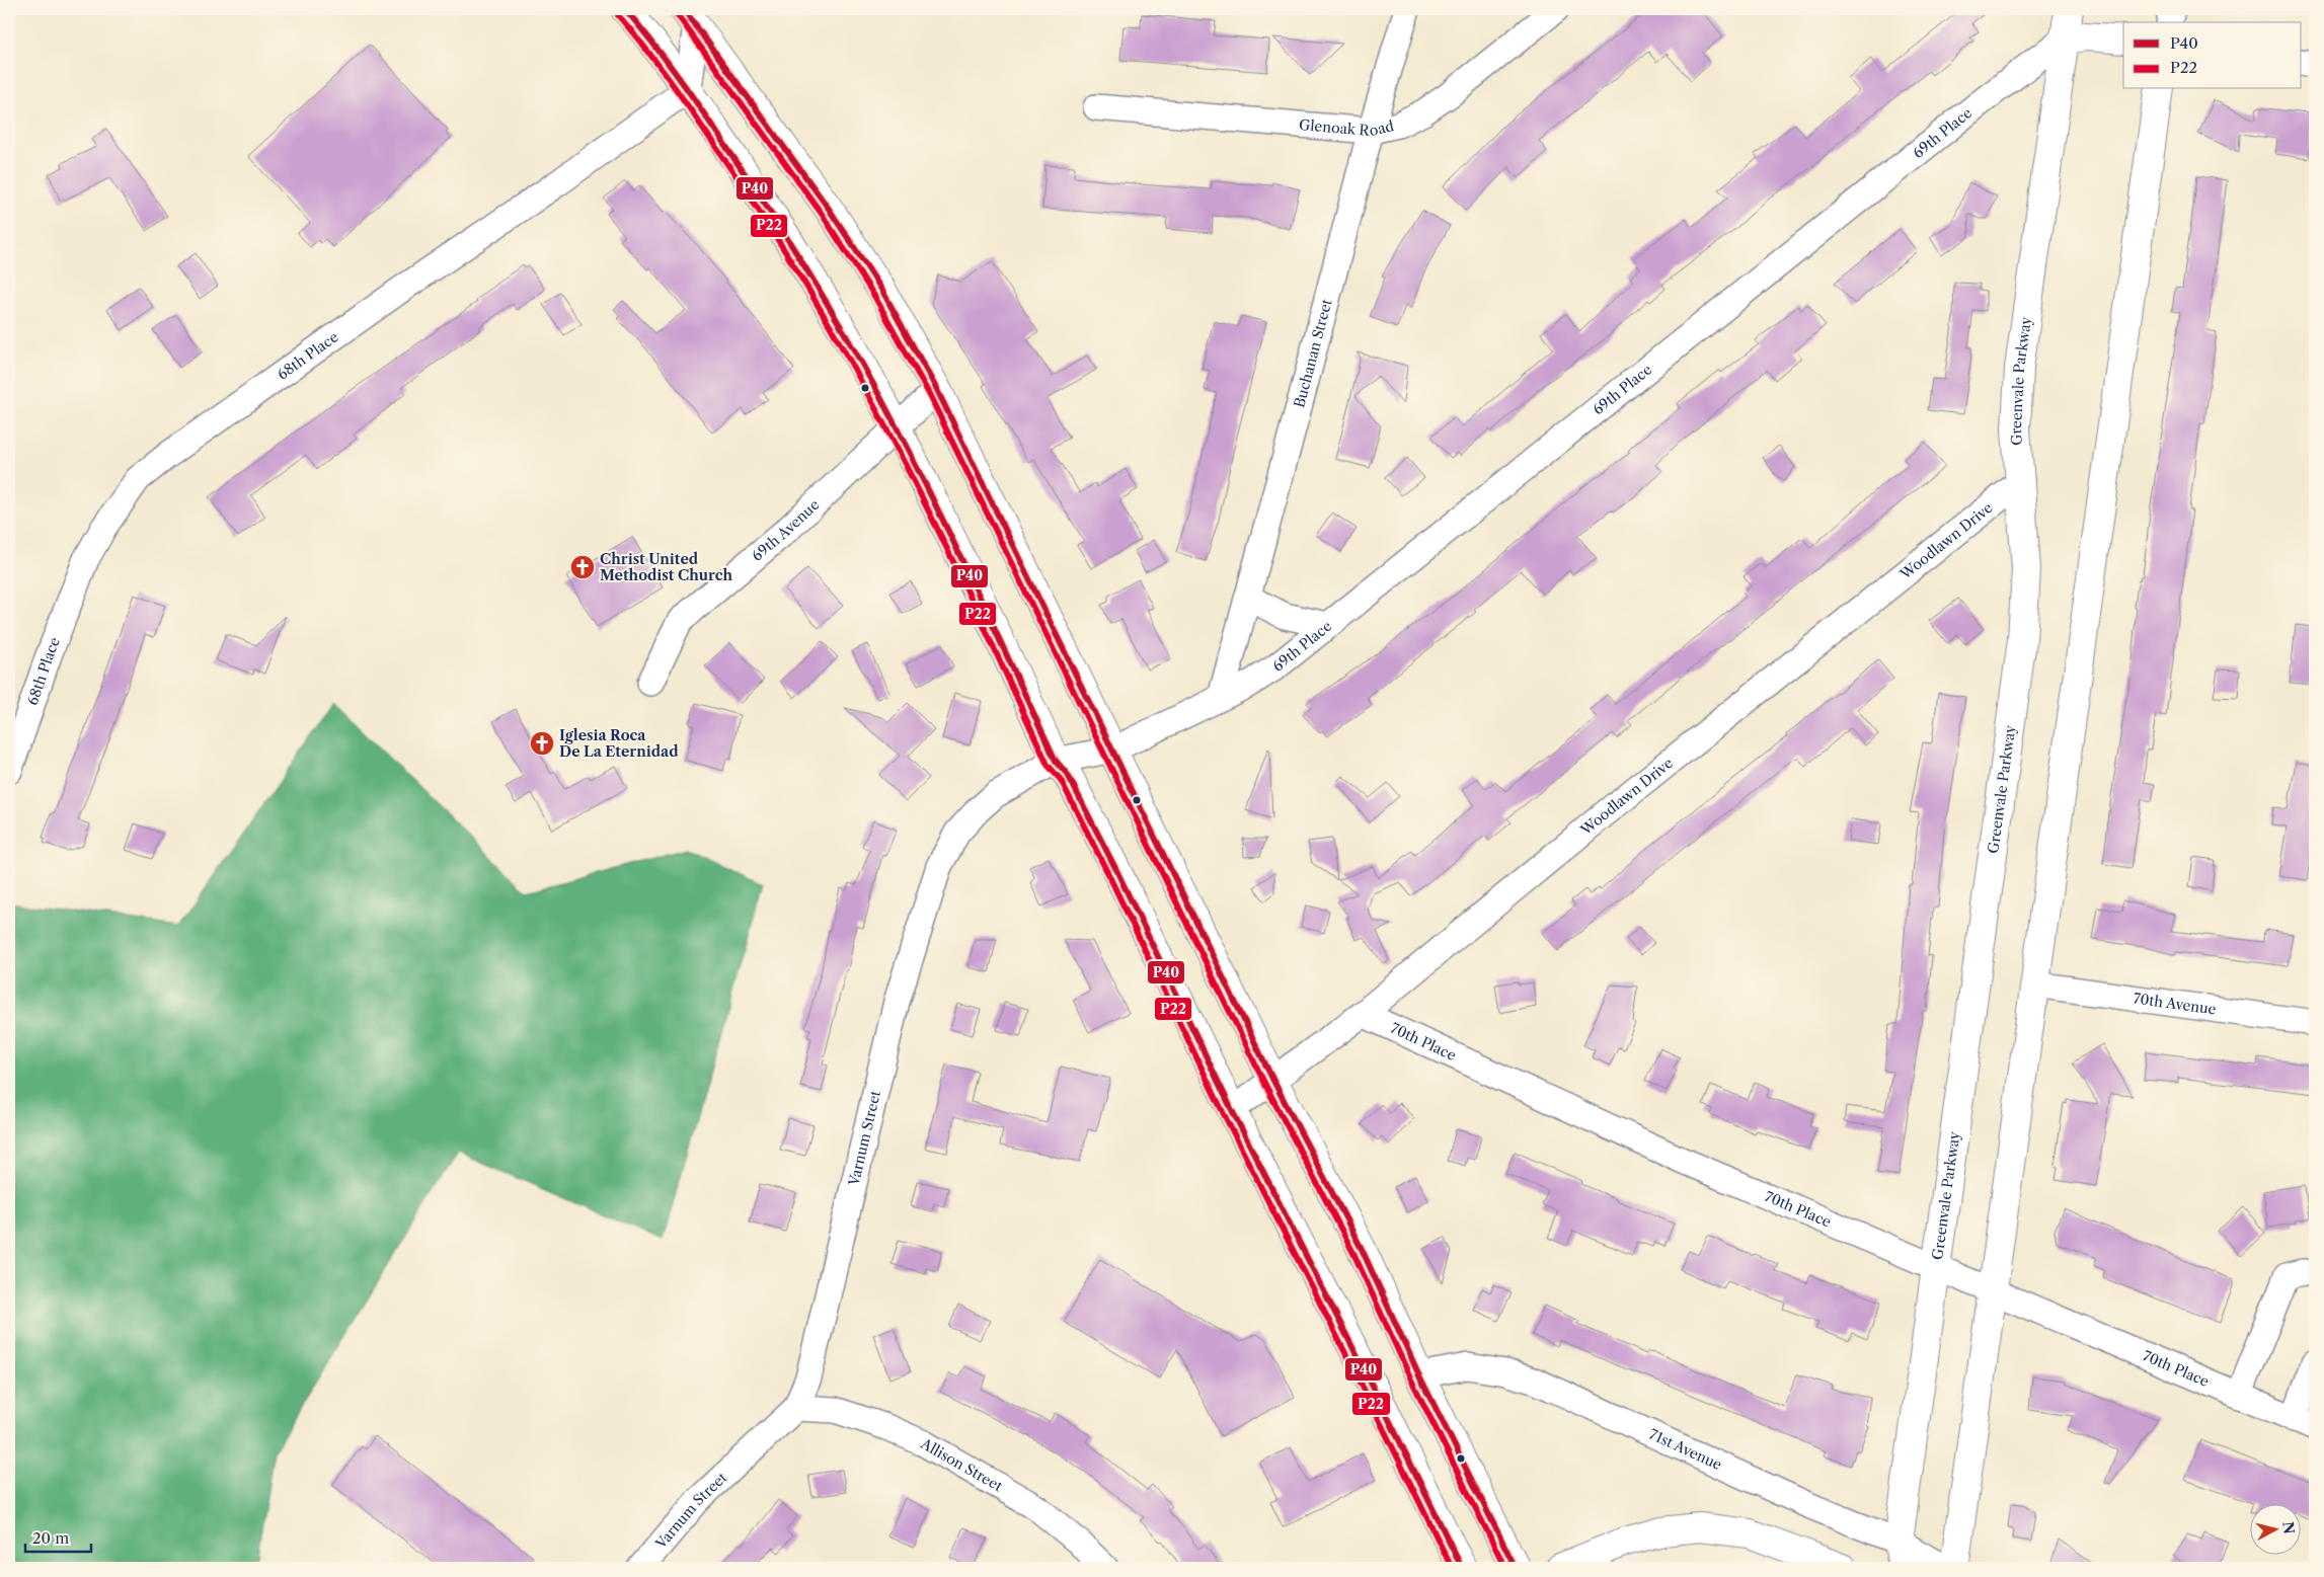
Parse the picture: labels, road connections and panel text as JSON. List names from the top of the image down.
{
  "streets": {
    "main road": ["Greenvale Parkway"],
    "street": [
      "Glenoak Road",
      "69th Place",
      "Buchanan Street",
      "68th Place",
      "69th Avenue",
      "Woodlawn Drive",
      "70th Avenue",
      "70th Place",
      "Varnum Street",
      "71st Avenue",
      "Allison Street"
    ]
  },
  "crossings": [
    ["Glenoak Road", "Buchanan Street"],
    ["69th Place", "Buchanan Street"],
    ["69th Place", "Greenvale Parkway"],
    ["69th Place", "Varnum Street"],
    ["Greenvale Parkway", "Woodlawn Drive"],
    ["Greenvale Parkway", "70th Place"],
    ["Greenvale Parkway", "71st Avenue"],
    ["Woodlawn Drive", "70th Place"],
    ["Varnum Street", "Allison Street"]
  ],
  "places": {
    "church": ["Christ United Methodist Church", "Iglesia Roca De La Eternidad"]
  },
  "lines": ["transit line P40", "transit line P22"],
  "legend": ["P40", "P22"],
  "scale_bar": "20 m",
  "north": "right"
}
